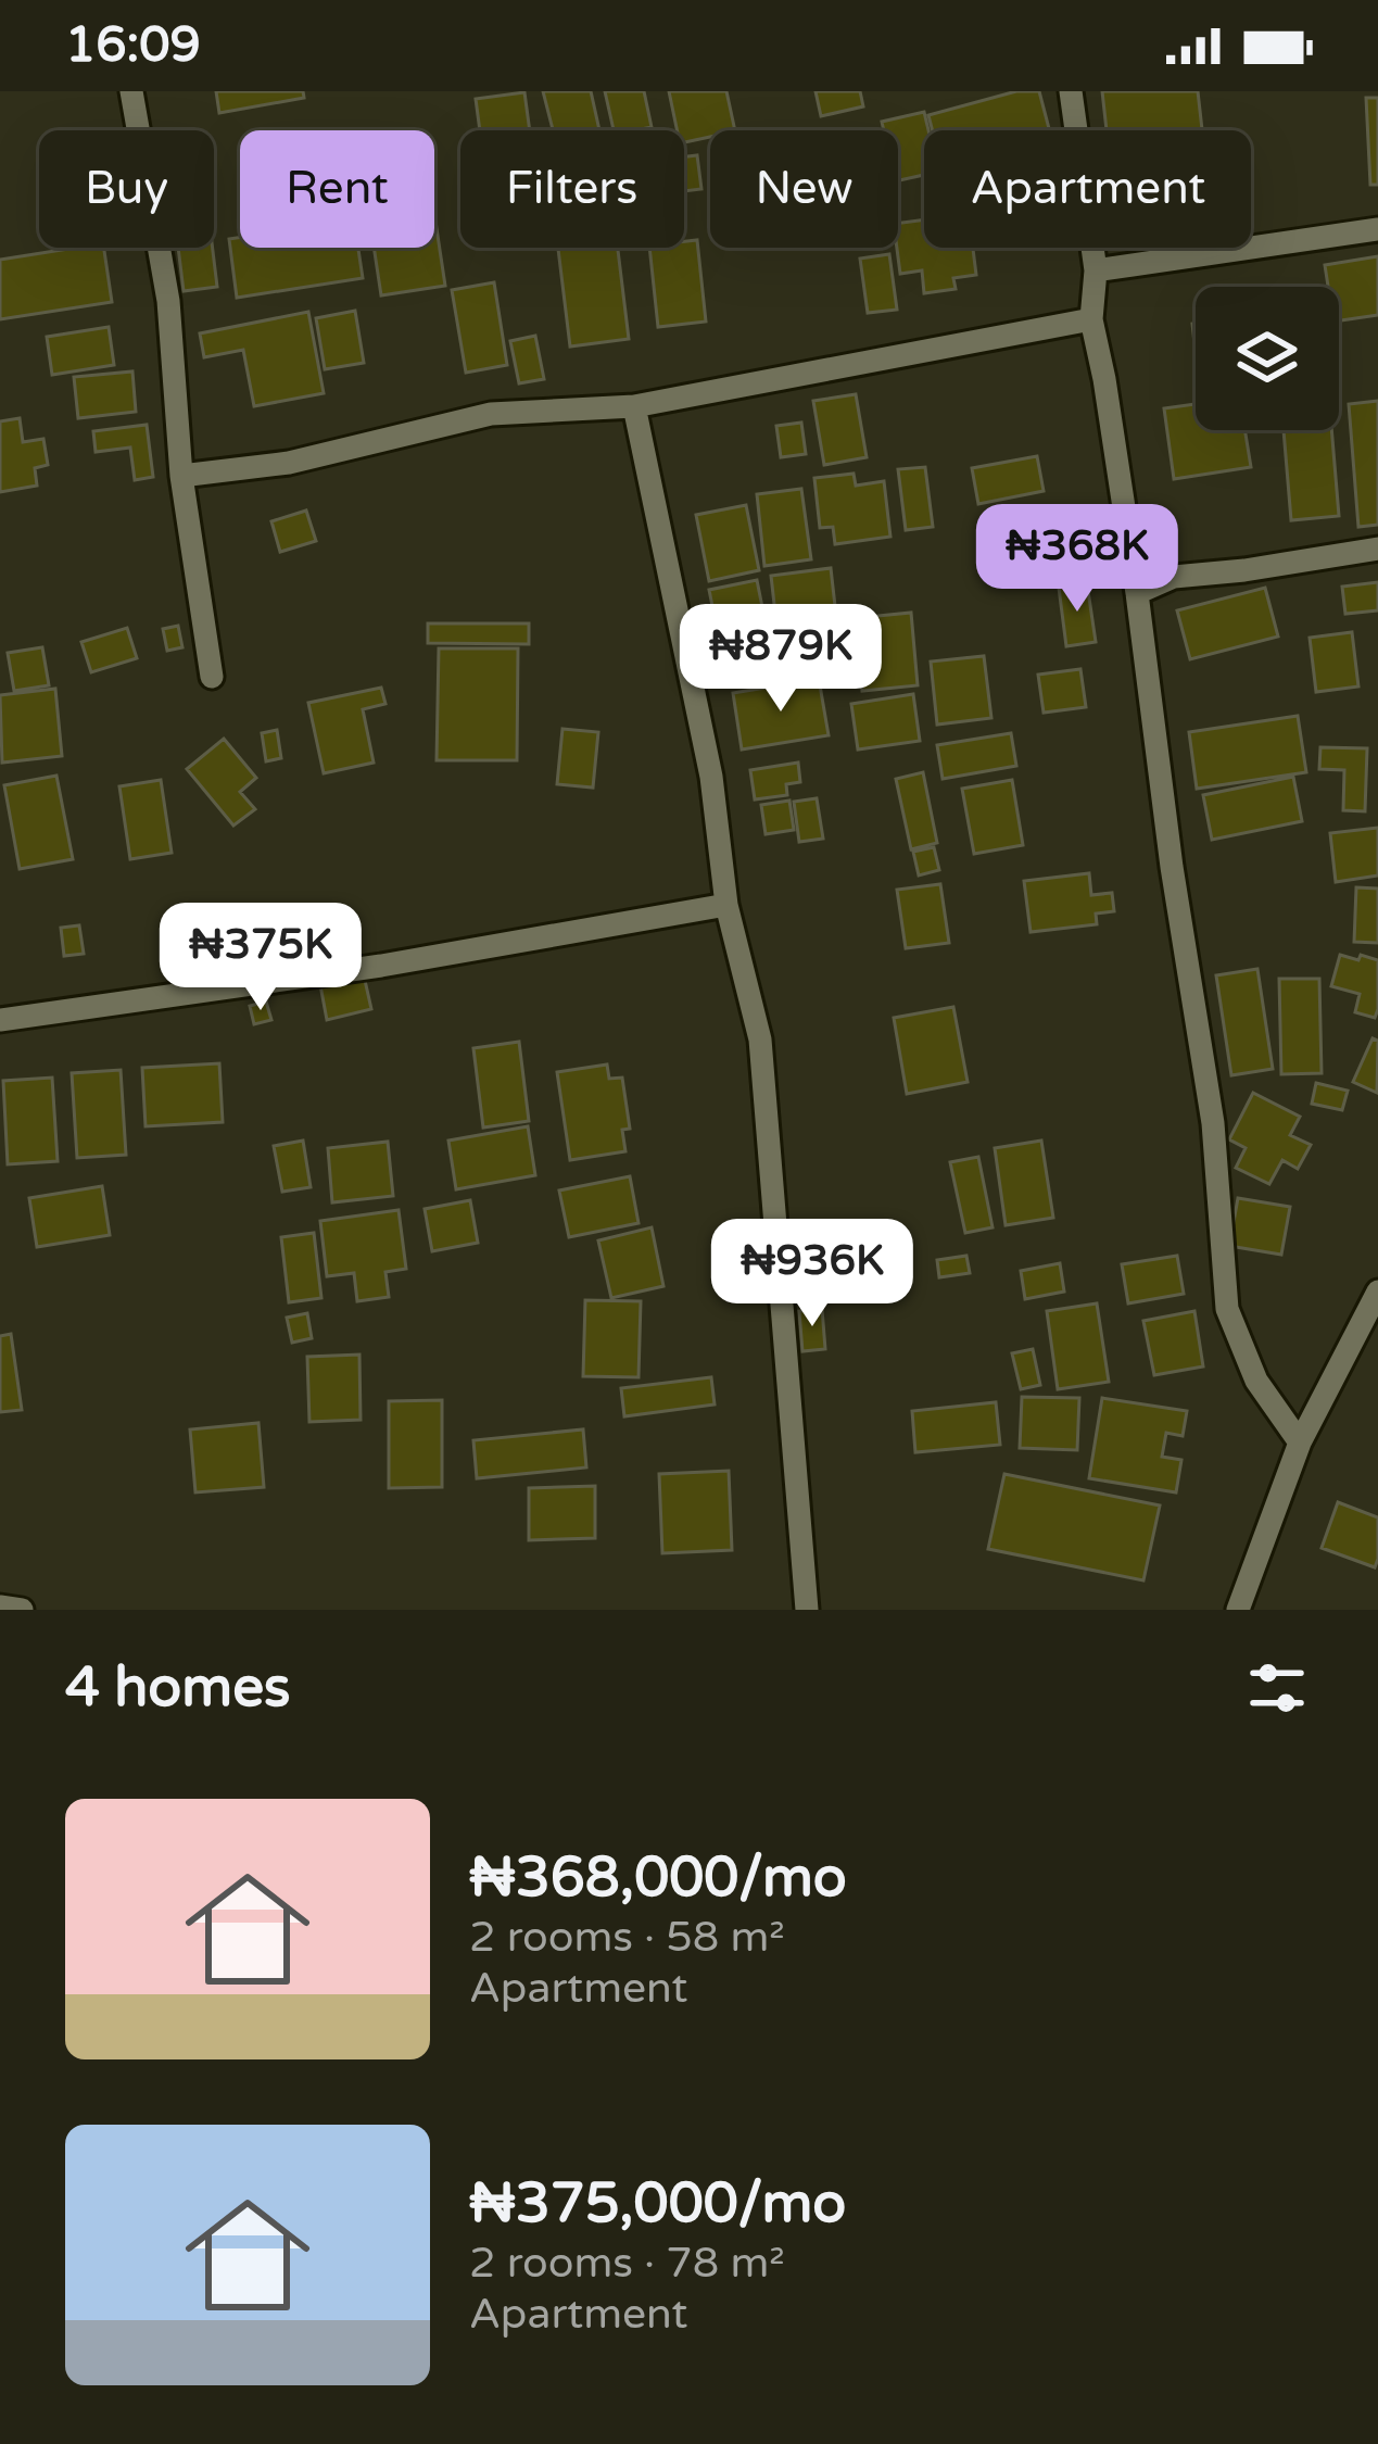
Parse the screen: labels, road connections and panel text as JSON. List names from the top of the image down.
{
  "page": {
    "status": "16:09",
    "chip": [
      "Buy",
      "Rent",
      "Filters",
      "New",
      "Apartment"
    ],
    "price": [
      "₦368K",
      "₦879K",
      "₦375K",
      "₦936K"
    ],
    "heading": "4 homes",
    "list": [
      {
        "name": "₦368,000/mo",
        "note": "2 rooms · 58 m² · Apartment"
      },
      {
        "name": "₦375,000/mo",
        "note": "2 rooms · 78 m² · Apartment"
      }
    ]
  }
}
